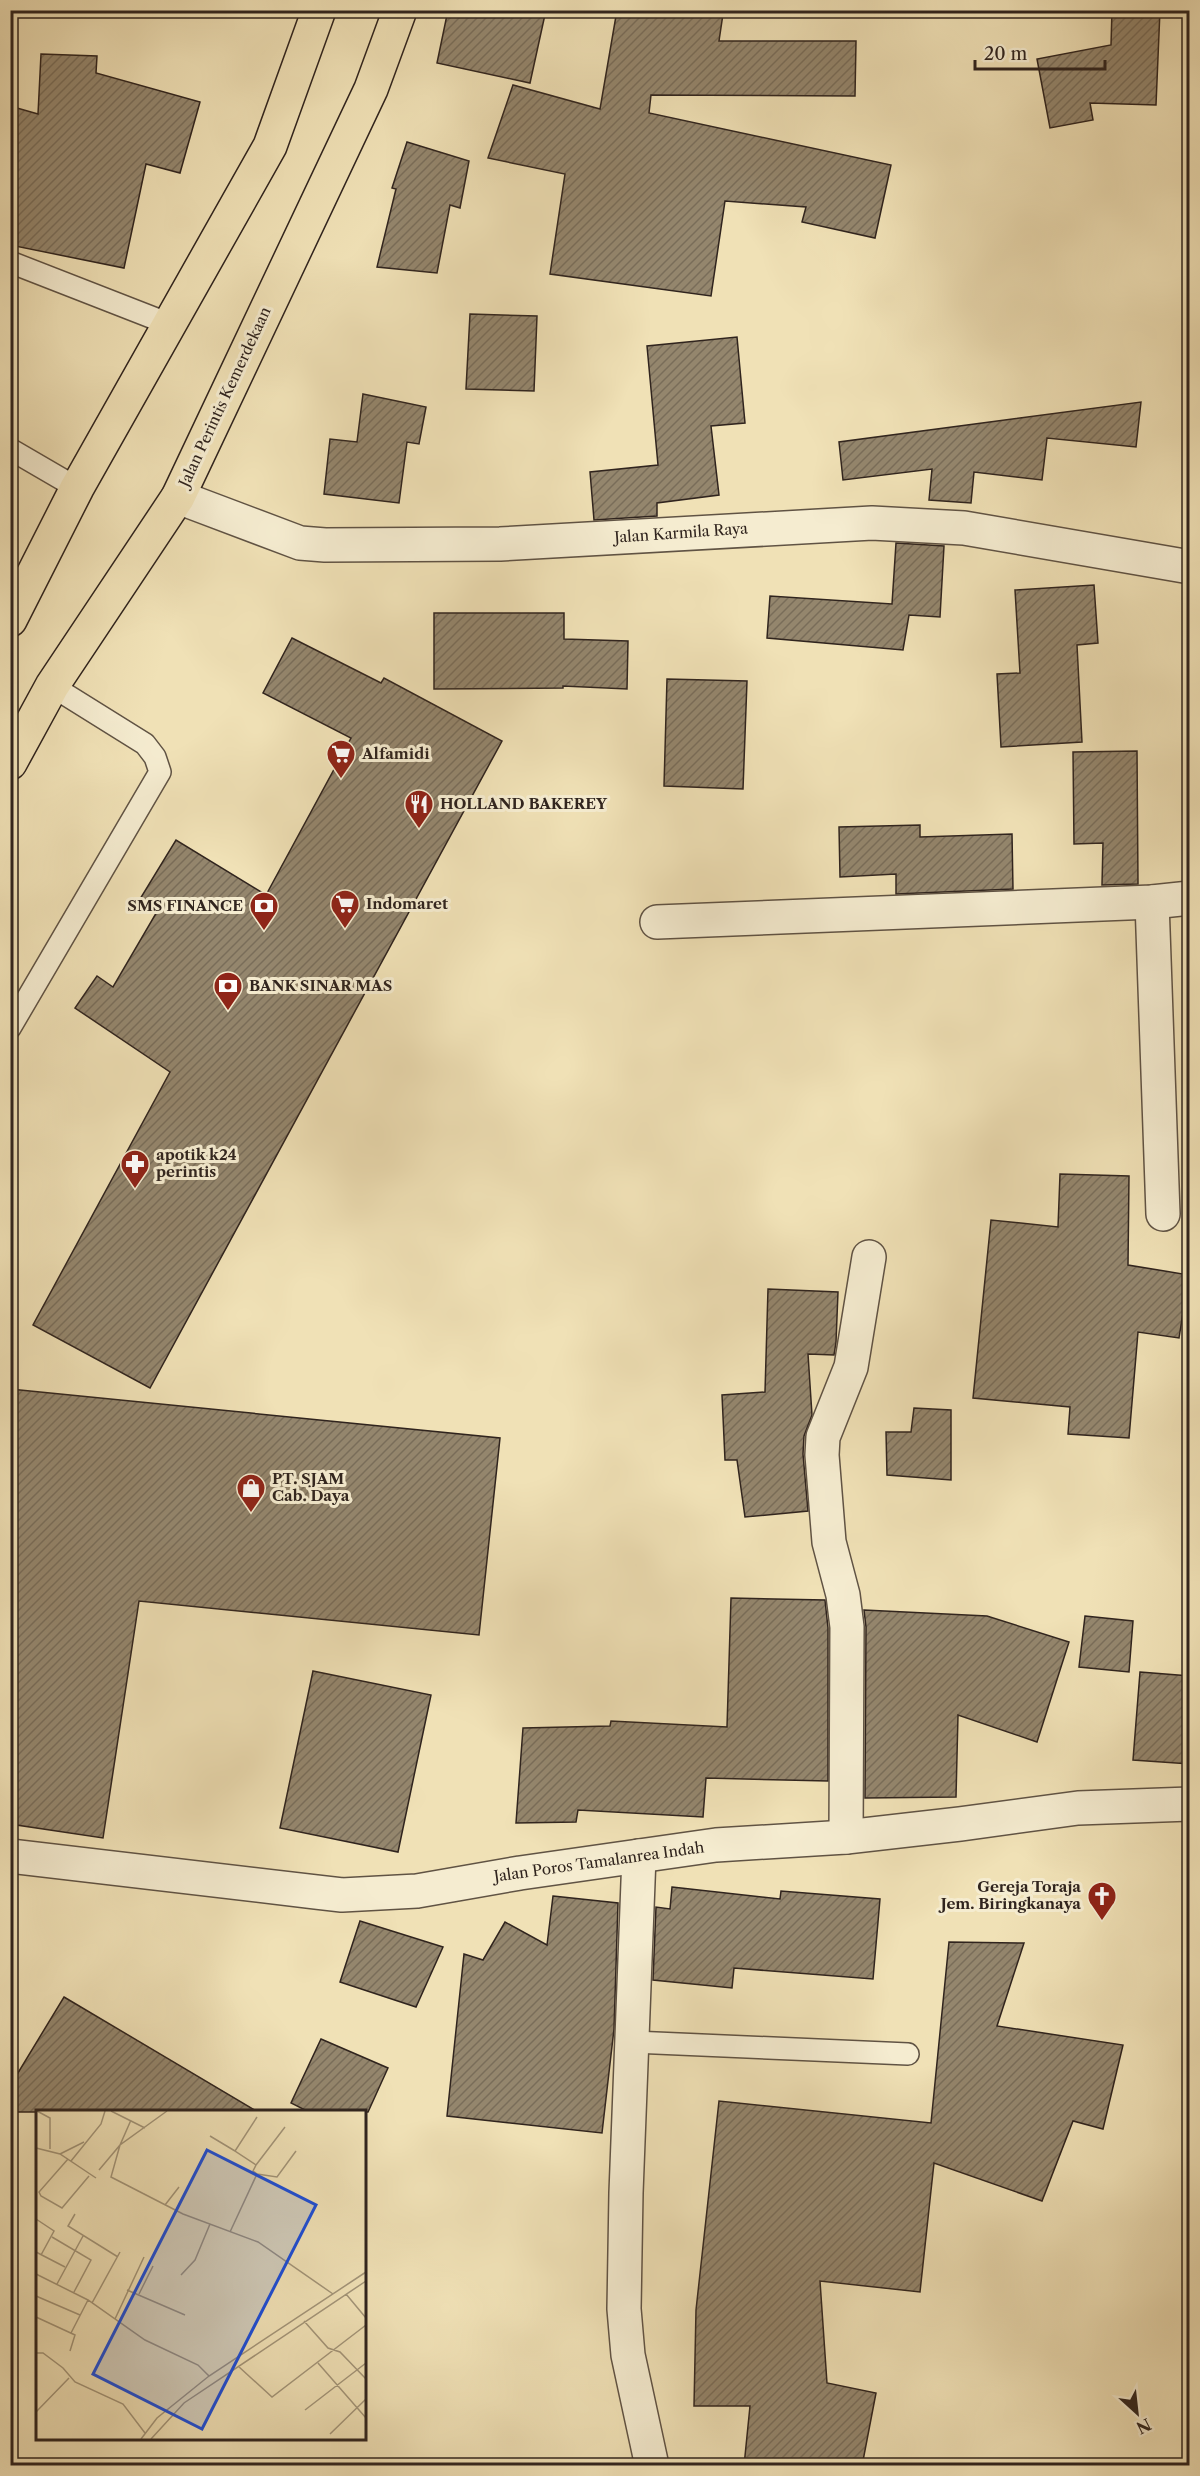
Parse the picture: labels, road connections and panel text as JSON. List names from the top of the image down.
{
  "streets": {
    "highway": ["Jalan Perintis Kemerdekaan"],
    "street": ["Jalan Karmila Raya", "Jalan Poros Tamalanrea Indah"]
  },
  "crossings": [
    ["Jalan Perintis Kemerdekaan", "Jalan Karmila Raya"]
  ],
  "places": {
    "supermarket": ["Alfamidi", "Indomaret"],
    "restaurant": ["HOLLAND BAKEREY"],
    "bank": ["SMS FINANCE", "BANK SINAR MAS"],
    "pharmacy": ["apotik k24 perintis"],
    "shop": ["PT. SJAM Cab. Daya"],
    "church": ["Gereja Toraja Jem. Biringkanaya"]
  },
  "scale_bar": "20 m",
  "north": "bottom right"
}
